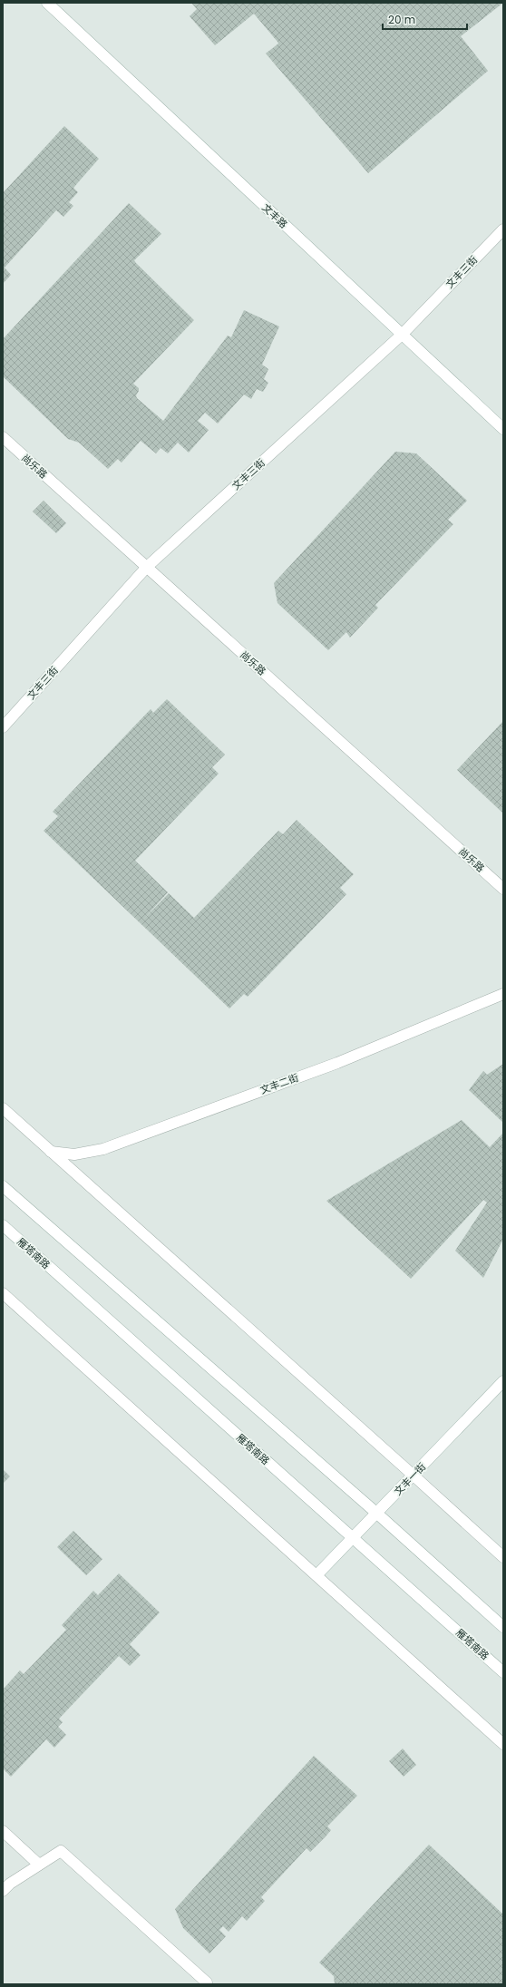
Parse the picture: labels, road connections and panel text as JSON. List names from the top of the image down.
{
  "streets": {
    "street": [
      "文丰路",
      "文丰三街",
      "尚乐路",
      "文丰二街",
      "雁塔南路",
      "文丰一街"
    ]
  },
  "crossings": [
    ["文丰路", "文丰三街"],
    ["文丰三街", "尚乐路"],
    ["雁塔南路", "文丰一街"]
  ],
  "scale_bar": "20 m"
}
